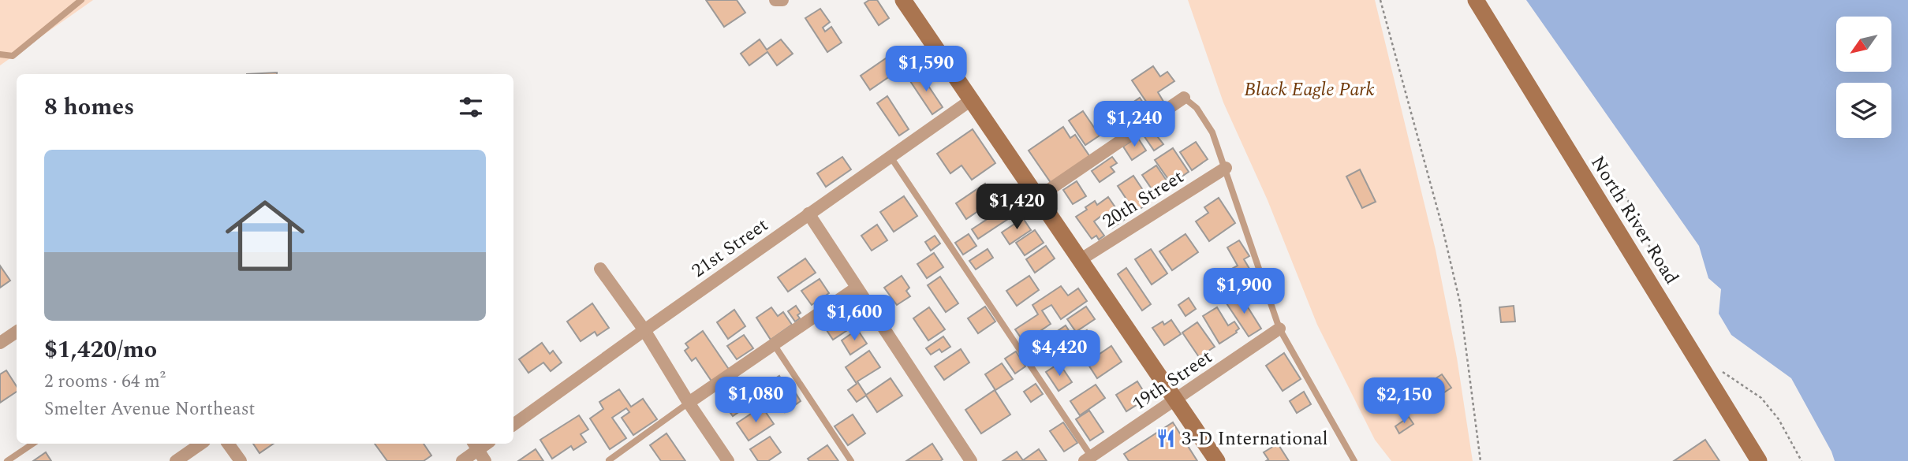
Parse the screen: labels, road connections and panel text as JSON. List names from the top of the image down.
{
  "streets": {
    "street": [
      "20th Street",
      "North River Road",
      "21st Street",
      "19th Street"
    ]
  },
  "parks": ["Black Eagle Park"],
  "places": {
    "restaurant": ["3-D International"]
  },
  "north": "bottom left",
  "page": {
    "price": [
      "$1,590",
      "$1,240",
      "$1,420",
      "$1,900",
      "$1,600",
      "$4,420",
      "$1,080",
      "$2,150"
    ],
    "heading": "8 homes",
    "list": [
      {
        "name": "$1,420/mo",
        "note": "2 rooms · 64 m² · Smelter Avenue Northeast"
      }
    ]
  }
}
